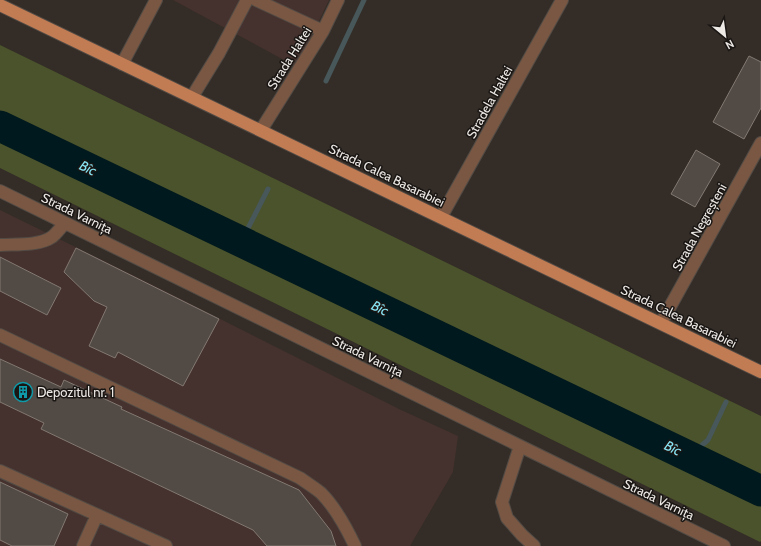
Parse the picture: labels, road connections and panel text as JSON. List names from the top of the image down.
{
  "streets": {
    "main road": ["Strada Calea Basarabiei"],
    "street": [
      "Strada Haltei",
      "Stradela Haltei",
      "Strada Varnița",
      "Strada Negreșteni"
    ]
  },
  "crossings": [
    ["Strada Haltei", "Strada Calea Basarabiei"],
    ["Stradela Haltei", "Strada Calea Basarabiei"],
    ["Strada Calea Basarabiei", "Strada Negreșteni"]
  ],
  "water": ["Bîc"],
  "places": {
    "building": ["Depozitul nr. 1"]
  },
  "north": "bottom right"
}
